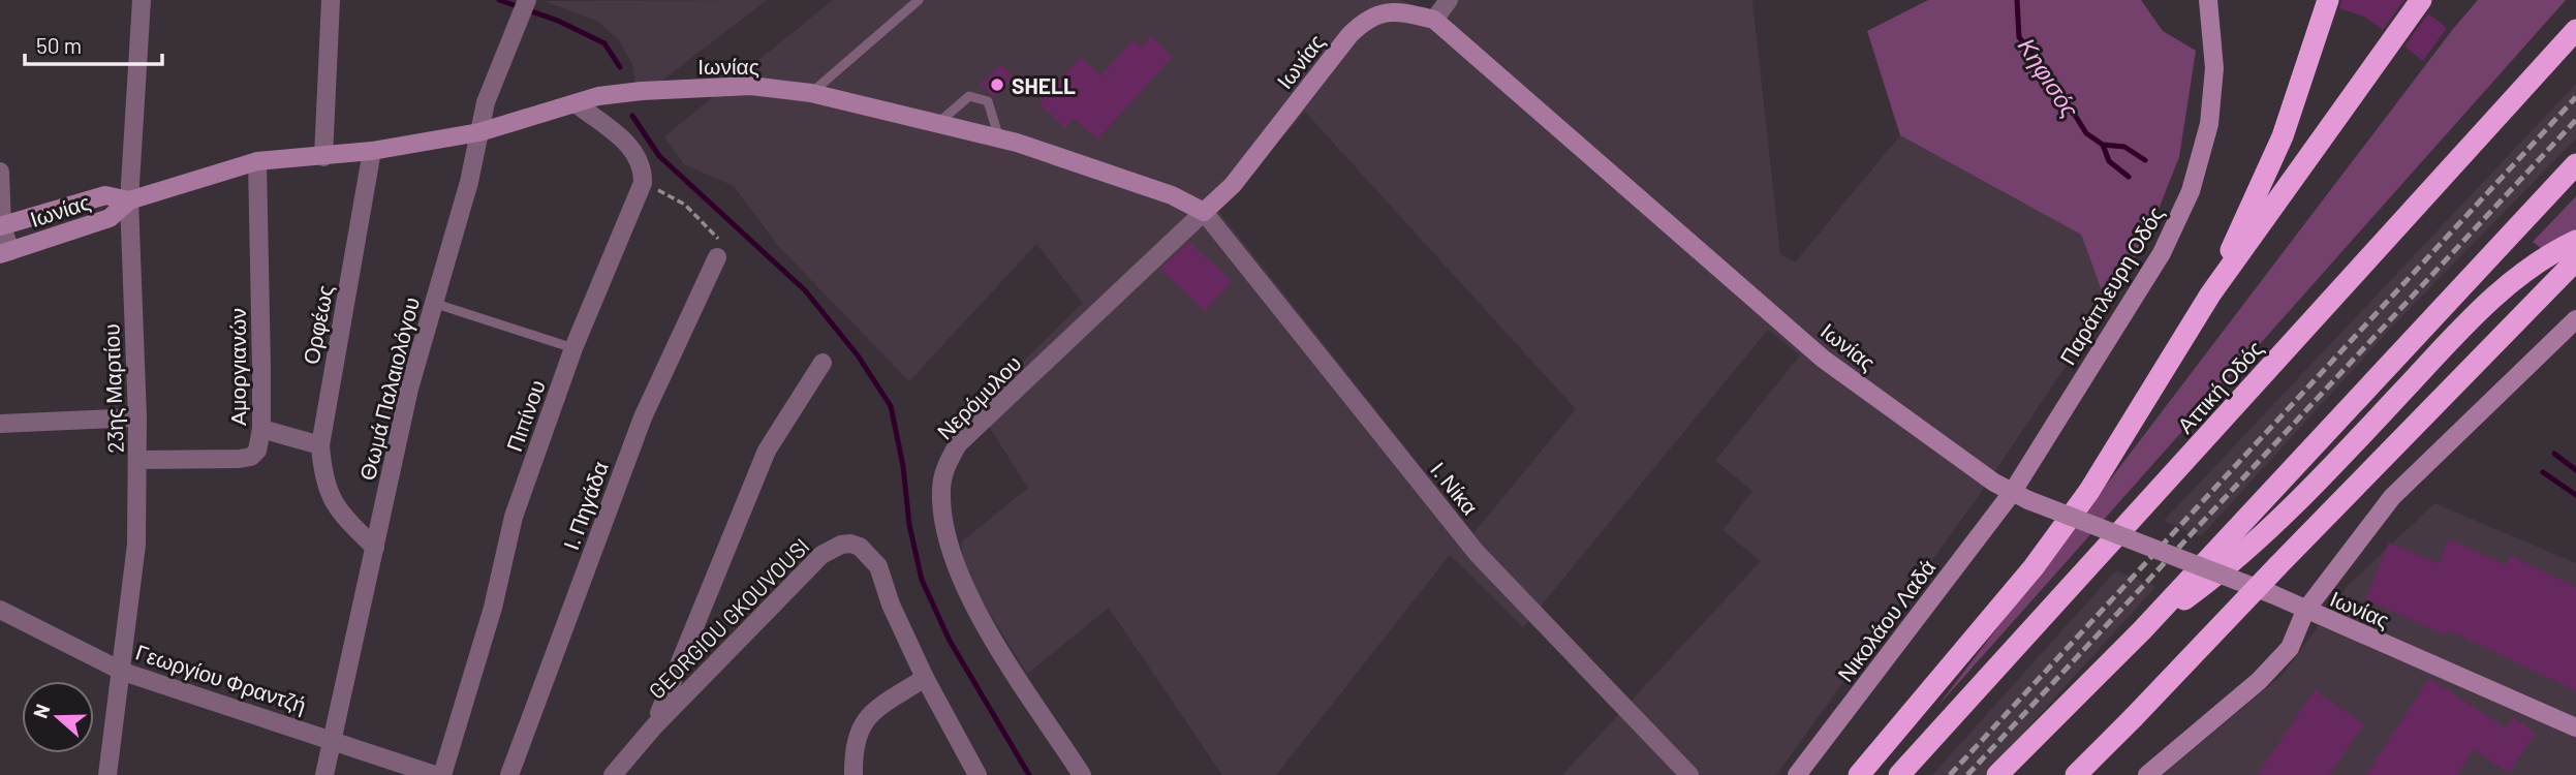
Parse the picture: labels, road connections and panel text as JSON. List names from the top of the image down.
{
  "streets": {
    "highway": ["Αττική Οδός"],
    "main road": ["Ιωνίας", "Παράπλευρη Οδός", "Νικολάου Λαδά"],
    "street": [
      "Ορφέως",
      "Αμοργιανών",
      "23ης Μαρτίου",
      "Θωμά Παλαιολόγου",
      "Νερόμυλου",
      "Πιπίνου",
      "Ι. Νίκα",
      "Ι. Πηγάδα",
      "GEORGIOU GKOUVOUSI",
      "Γεωργίου Φραντζή"
    ]
  },
  "crossings": [
    ["Ιωνίας", "Παράπλευρη Οδός"],
    ["Ιωνίας", "Ορφέως"],
    ["Ιωνίας", "Αμοργιανών"],
    ["Ιωνίας", "23ης Μαρτίου"],
    ["Ιωνίας", "Θωμά Παλαιολόγου"],
    ["Ιωνίας", "Νερόμυλου"],
    ["Ιωνίας", "Ι. Νίκα"],
    ["Ιωνίας", "Νικολάου Λαδά"],
    ["Παράπλευρη Οδός", "Νικολάου Λαδά"],
    ["Ορφέως", "Θωμά Παλαιολόγου"],
    ["Αμοργιανών", "23ης Μαρτίου"],
    ["23ης Μαρτίου", "Γεωργίου Φραντζή"],
    ["Θωμά Παλαιολόγου", "Γεωργίου Φραντζή"],
    ["Νερόμυλου", "Ι. Νίκα"]
  ],
  "water": ["Κηφισός"],
  "places": ["SHELL"],
  "scale_bar": "50 m",
  "north": "left"
}
